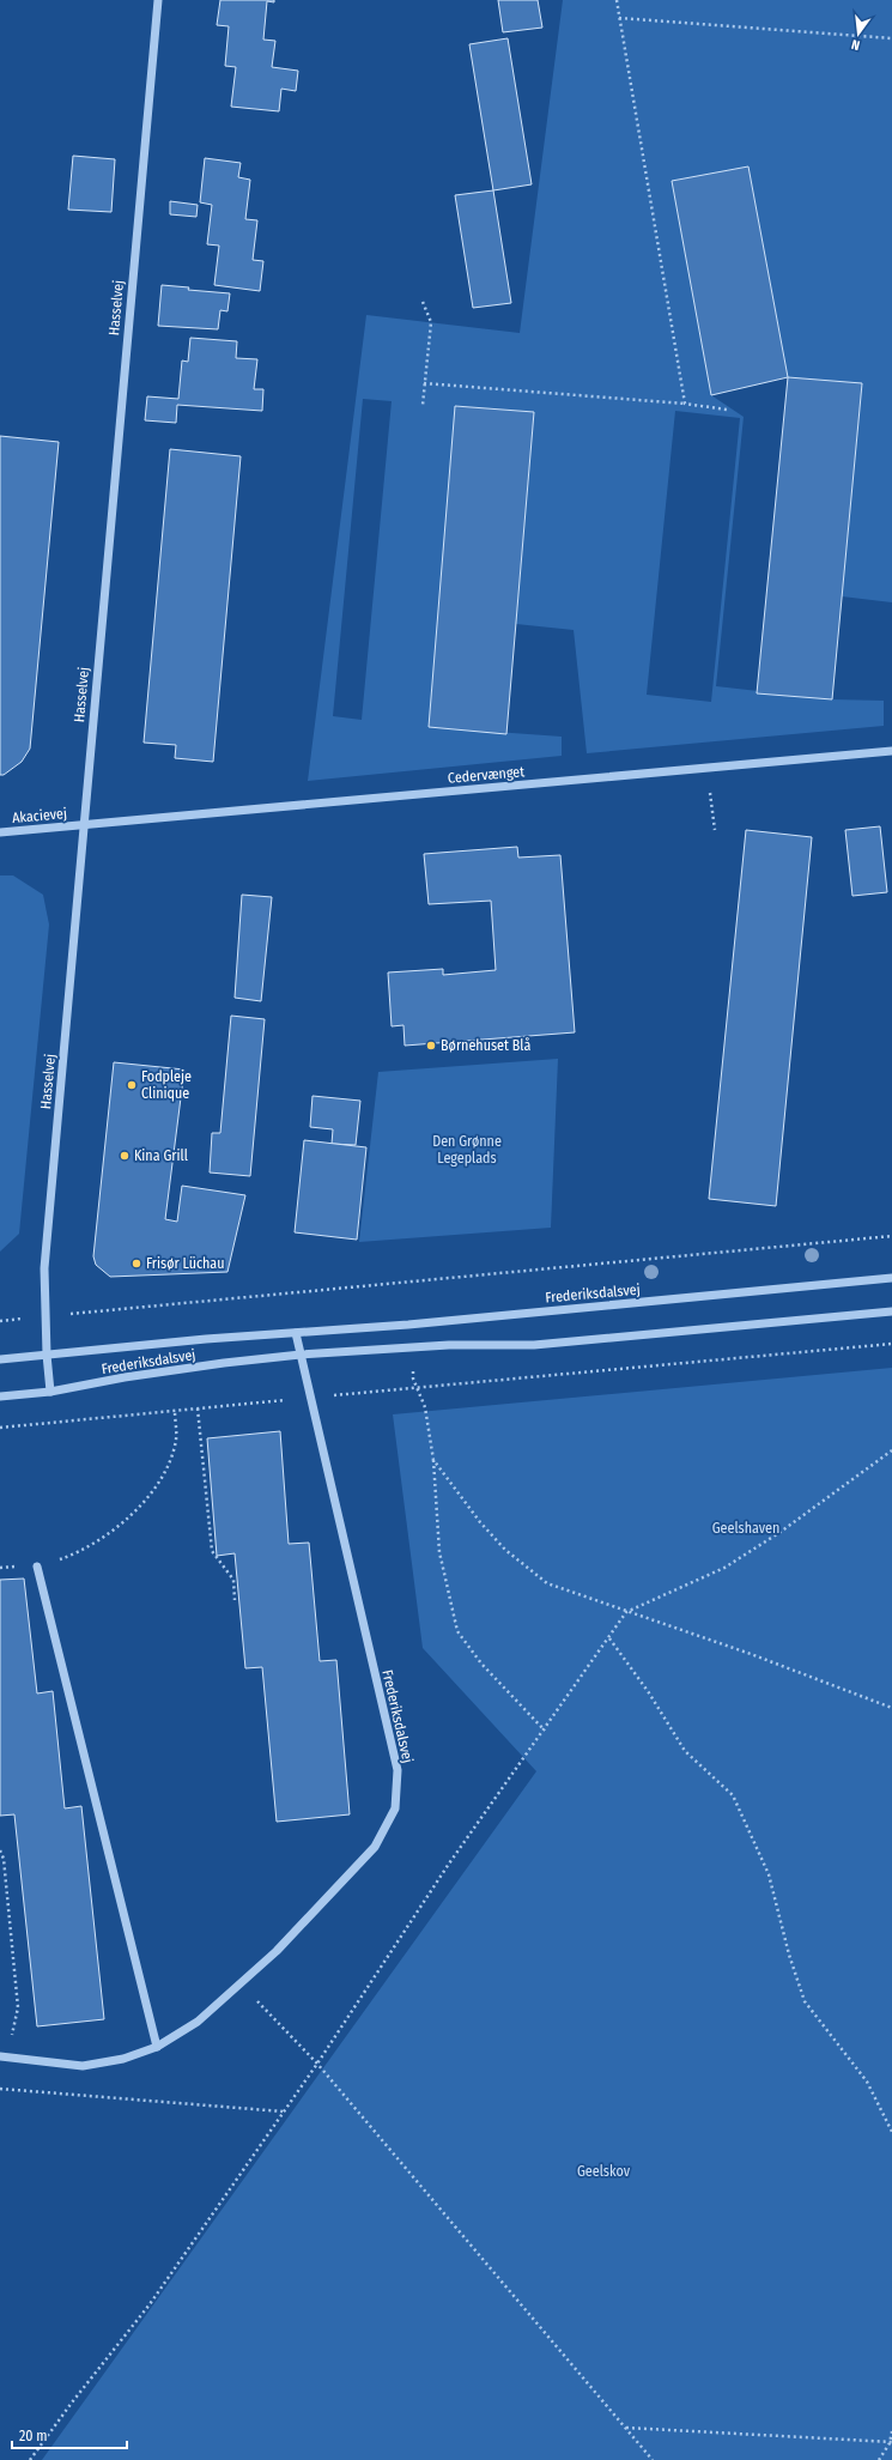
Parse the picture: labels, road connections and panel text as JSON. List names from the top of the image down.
{
  "streets": {
    "street": [
      "Hasselvej",
      "Cedervænget",
      "Akacievej",
      "Frederiksdalsvej"
    ]
  },
  "crossings": [
    ["Hasselvej", "Cedervænget"],
    ["Hasselvej", "Akacievej"],
    ["Hasselvej", "Frederiksdalsvej"],
    ["Cedervænget", "Akacievej"]
  ],
  "parks": ["Den Grønne Legeplads", "Geelshaven", "Geelskov"],
  "places": [
    "Børnehuset Blå",
    "Fodpleje Clinique",
    "Kina Grill",
    "Frisør Lüchau"
  ],
  "scale_bar": "20 m",
  "north": "bottom"
}
